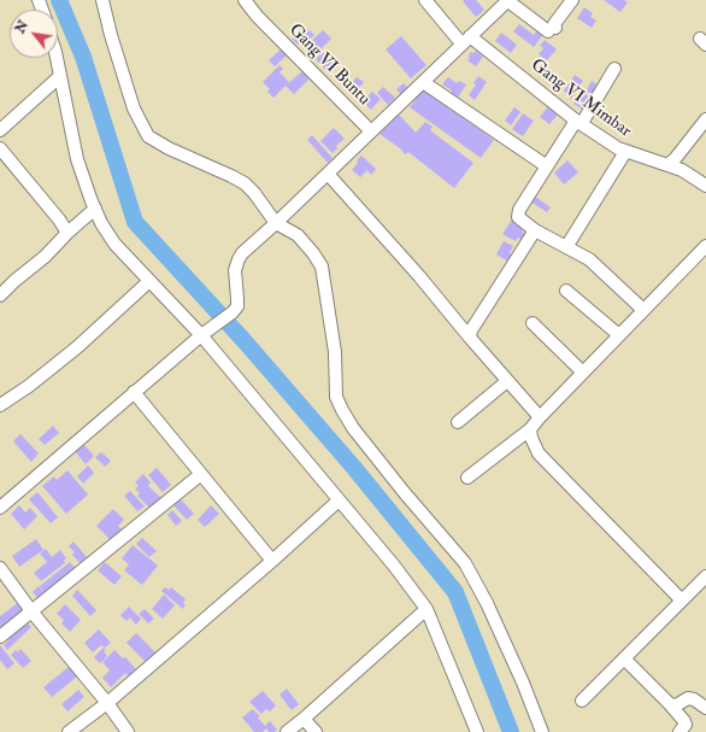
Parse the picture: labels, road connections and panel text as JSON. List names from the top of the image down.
{
  "streets": {
    "street": ["Gang VI Buntu", "Gang VI Mimbar"]
  },
  "north": "top left"
}
